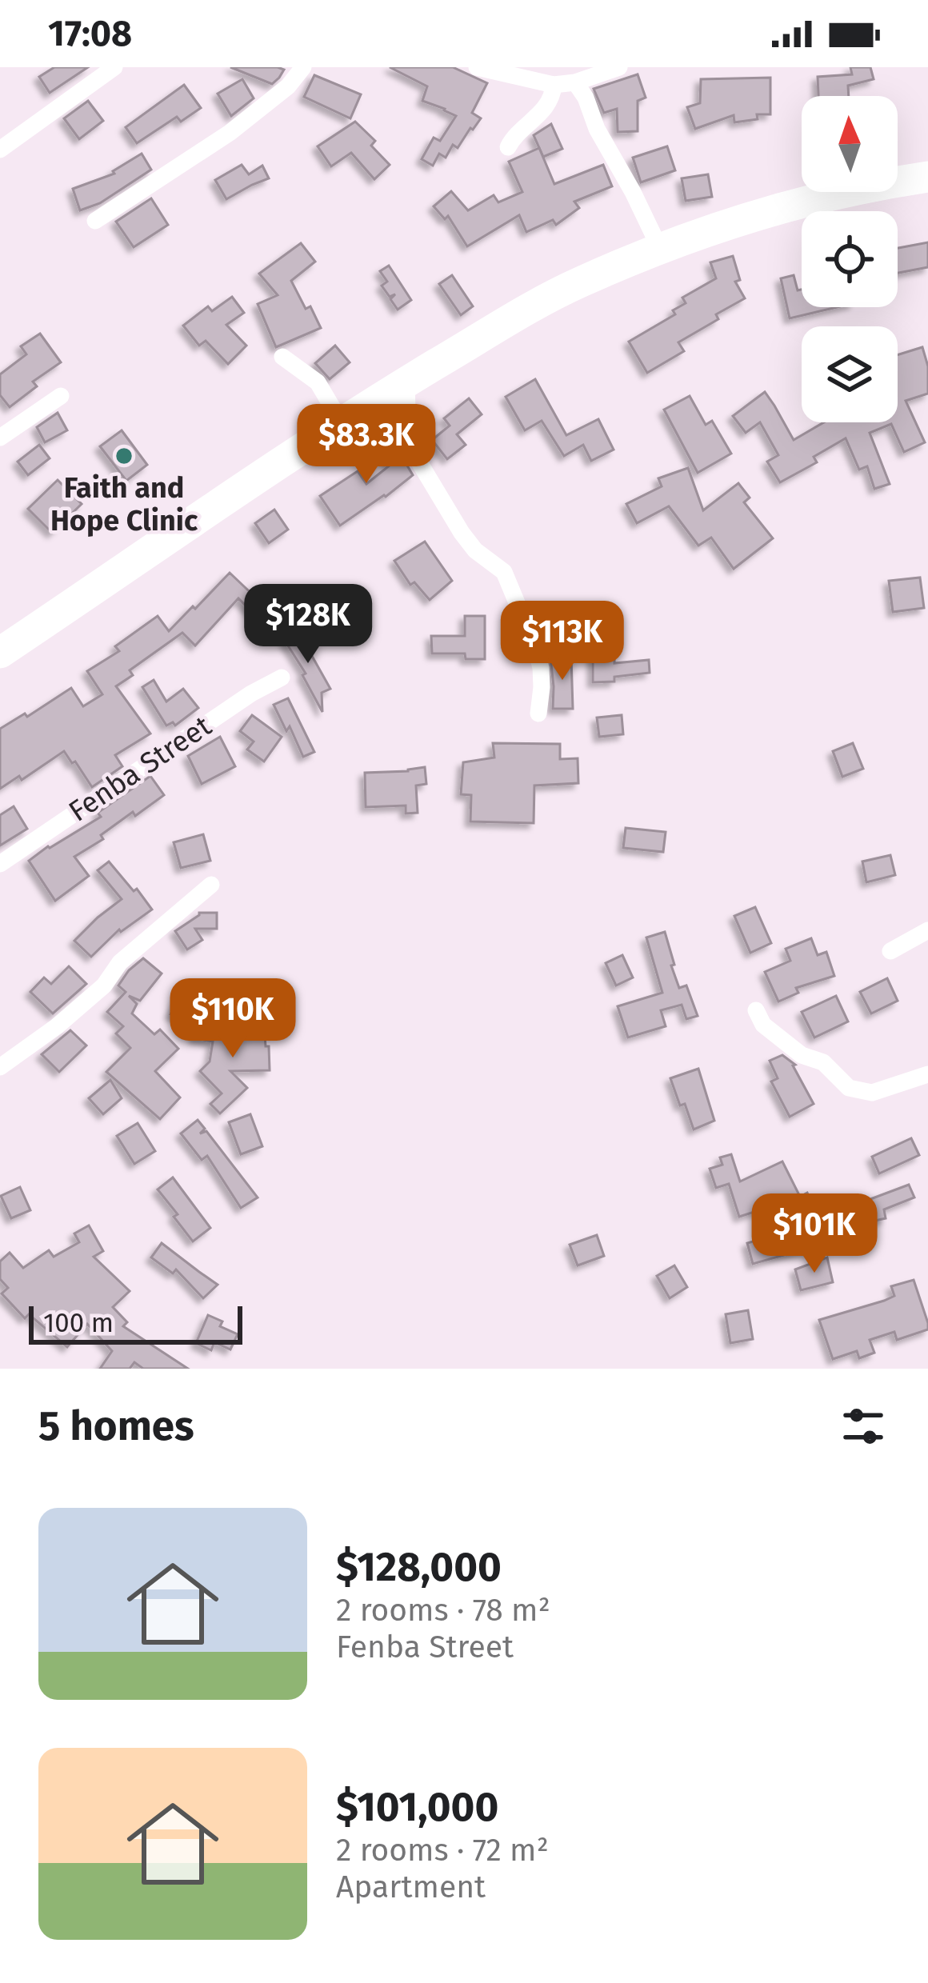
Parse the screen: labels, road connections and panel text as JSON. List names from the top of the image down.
{
  "streets": {
    "street": ["Fenba Street"]
  },
  "places": ["Faith and Hope Clinic"],
  "scale_bar": "100 m",
  "north": "top",
  "page": {
    "status": "17:08",
    "price": [
      "$83.3K",
      "$128K",
      "$113K",
      "$110K",
      "$101K"
    ],
    "scale": "100 m",
    "heading": "5 homes",
    "list": [
      {
        "name": "$128,000",
        "note": "2 rooms · 78 m² · Fenba Street"
      },
      {
        "name": "$101,000",
        "note": "2 rooms · 72 m² · Apartment"
      }
    ]
  }
}
